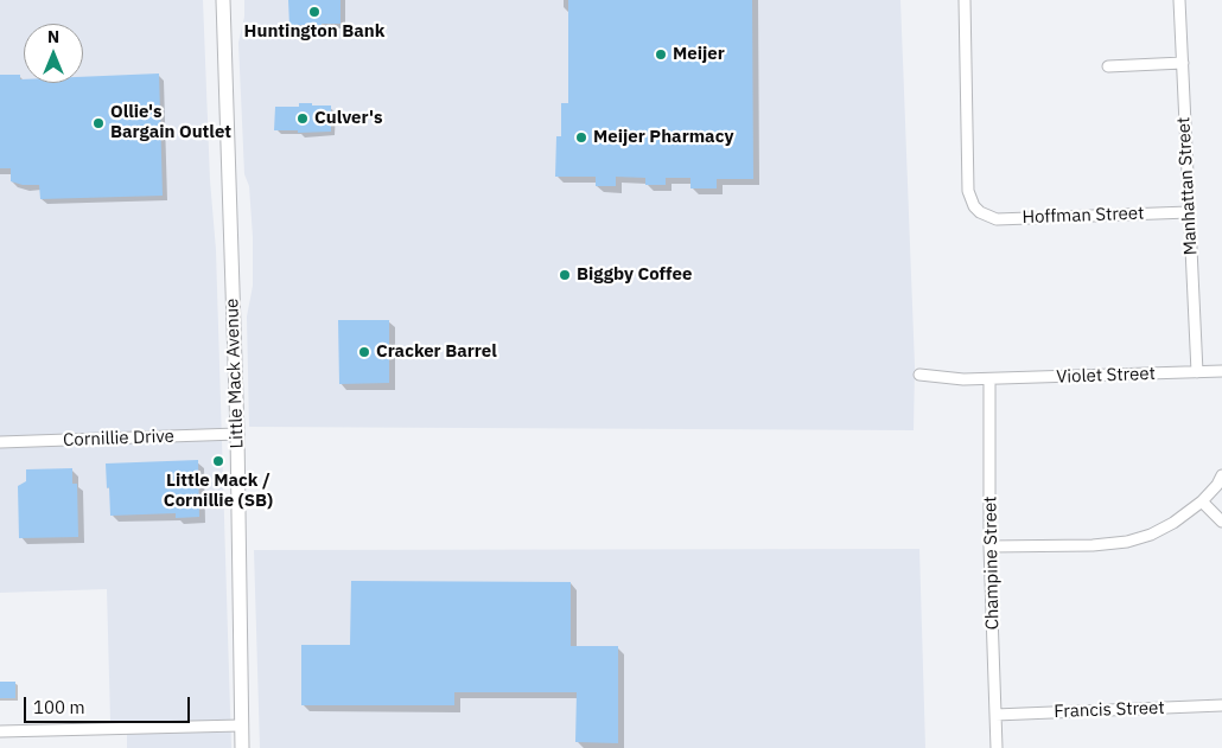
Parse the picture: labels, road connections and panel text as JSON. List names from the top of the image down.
{
  "streets": {
    "main road": ["Little Mack Avenue"],
    "street": [
      "Manhattan Street",
      "Hoffman Street",
      "Violet Street",
      "Cornillie Drive",
      "Champine Street",
      "Francis Street"
    ]
  },
  "crossings": [
    ["Manhattan Street", "Hoffman Street"],
    ["Manhattan Street", "Violet Street"],
    ["Little Mack Avenue", "Cornillie Drive"],
    ["Violet Street", "Champine Street"],
    ["Champine Street", "Francis Street"]
  ],
  "places": [
    "Huntington Bank",
    "Meijer",
    "Culver's",
    "Ollie's Bargain Outlet",
    "Meijer Pharmacy",
    "Biggby Coffee",
    "Cracker Barrel",
    "Little Mack / Cornillie (SB)"
  ],
  "scale_bar": "100 m",
  "north": "top"
}
